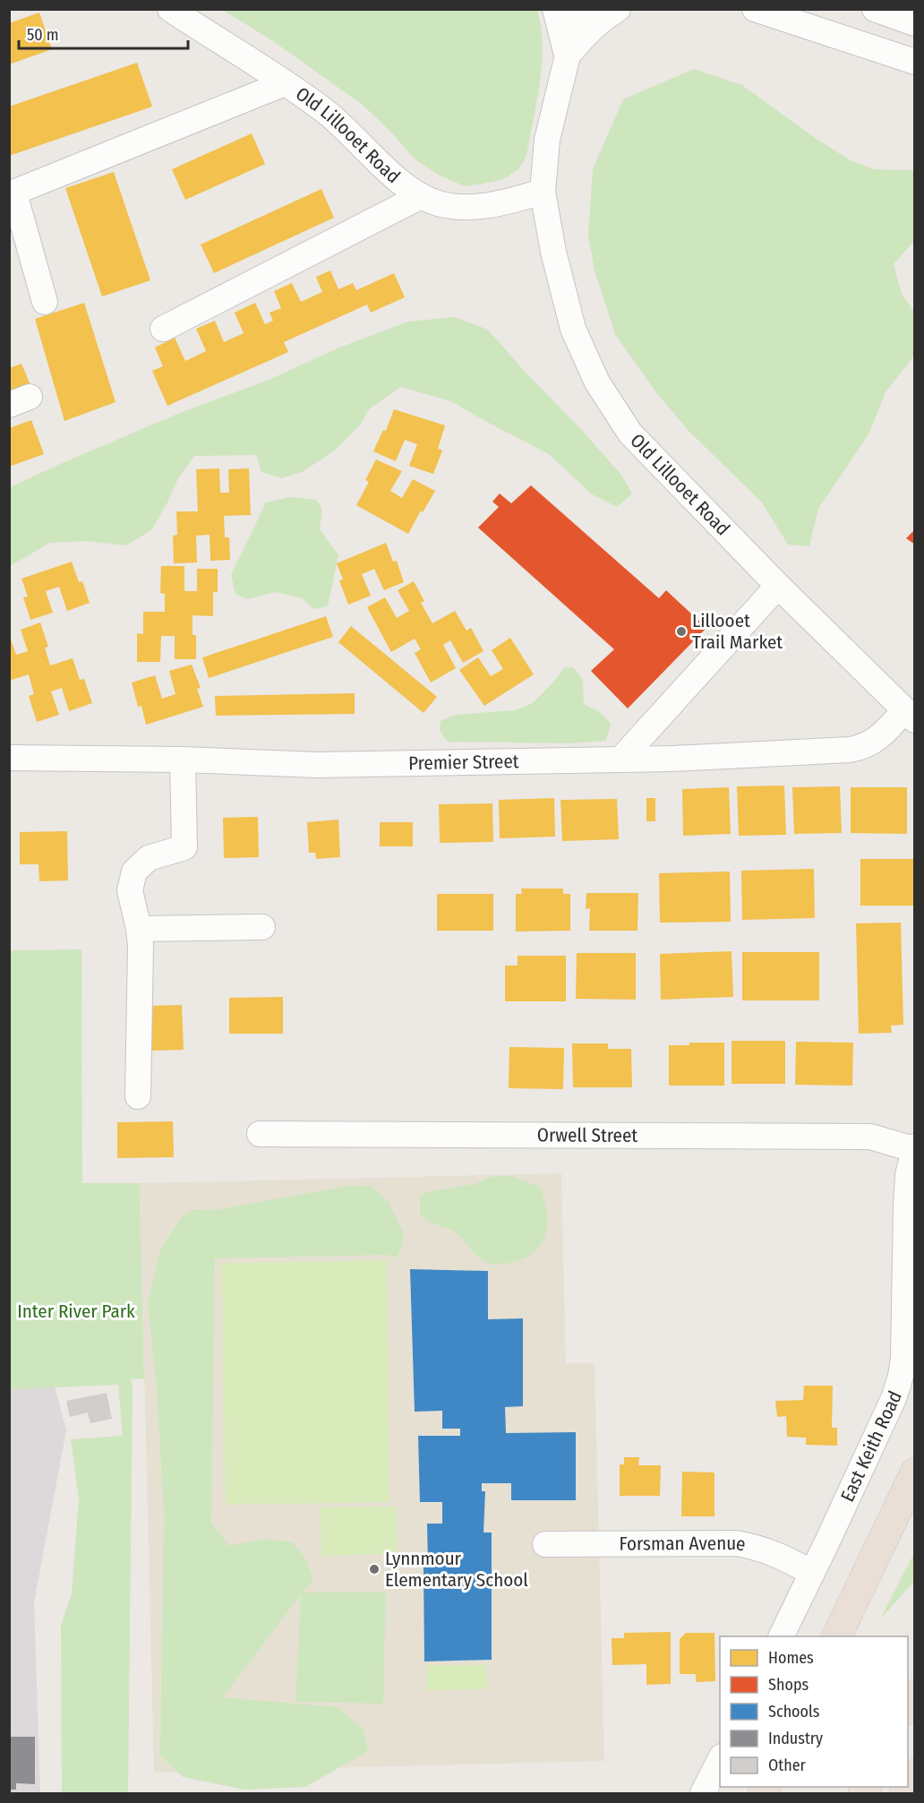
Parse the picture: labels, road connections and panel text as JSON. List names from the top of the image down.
{
  "streets": {
    "street": [
      "Old Lillooet Road",
      "Premier Street",
      "Orwell Street",
      "East Keith Road",
      "Forsman Avenue"
    ]
  },
  "crossings": [
    ["Old Lillooet Road", "Premier Street"],
    ["Orwell Street", "East Keith Road"],
    ["East Keith Road", "Forsman Avenue"]
  ],
  "parks": ["Inter River Park"],
  "places": ["Lillooet Trail Market", "Lynnmour Elementary School"],
  "legend": [
    "Homes",
    "Shops",
    "Schools",
    "Industry",
    "Other"
  ],
  "scale_bar": "50 m"
}
